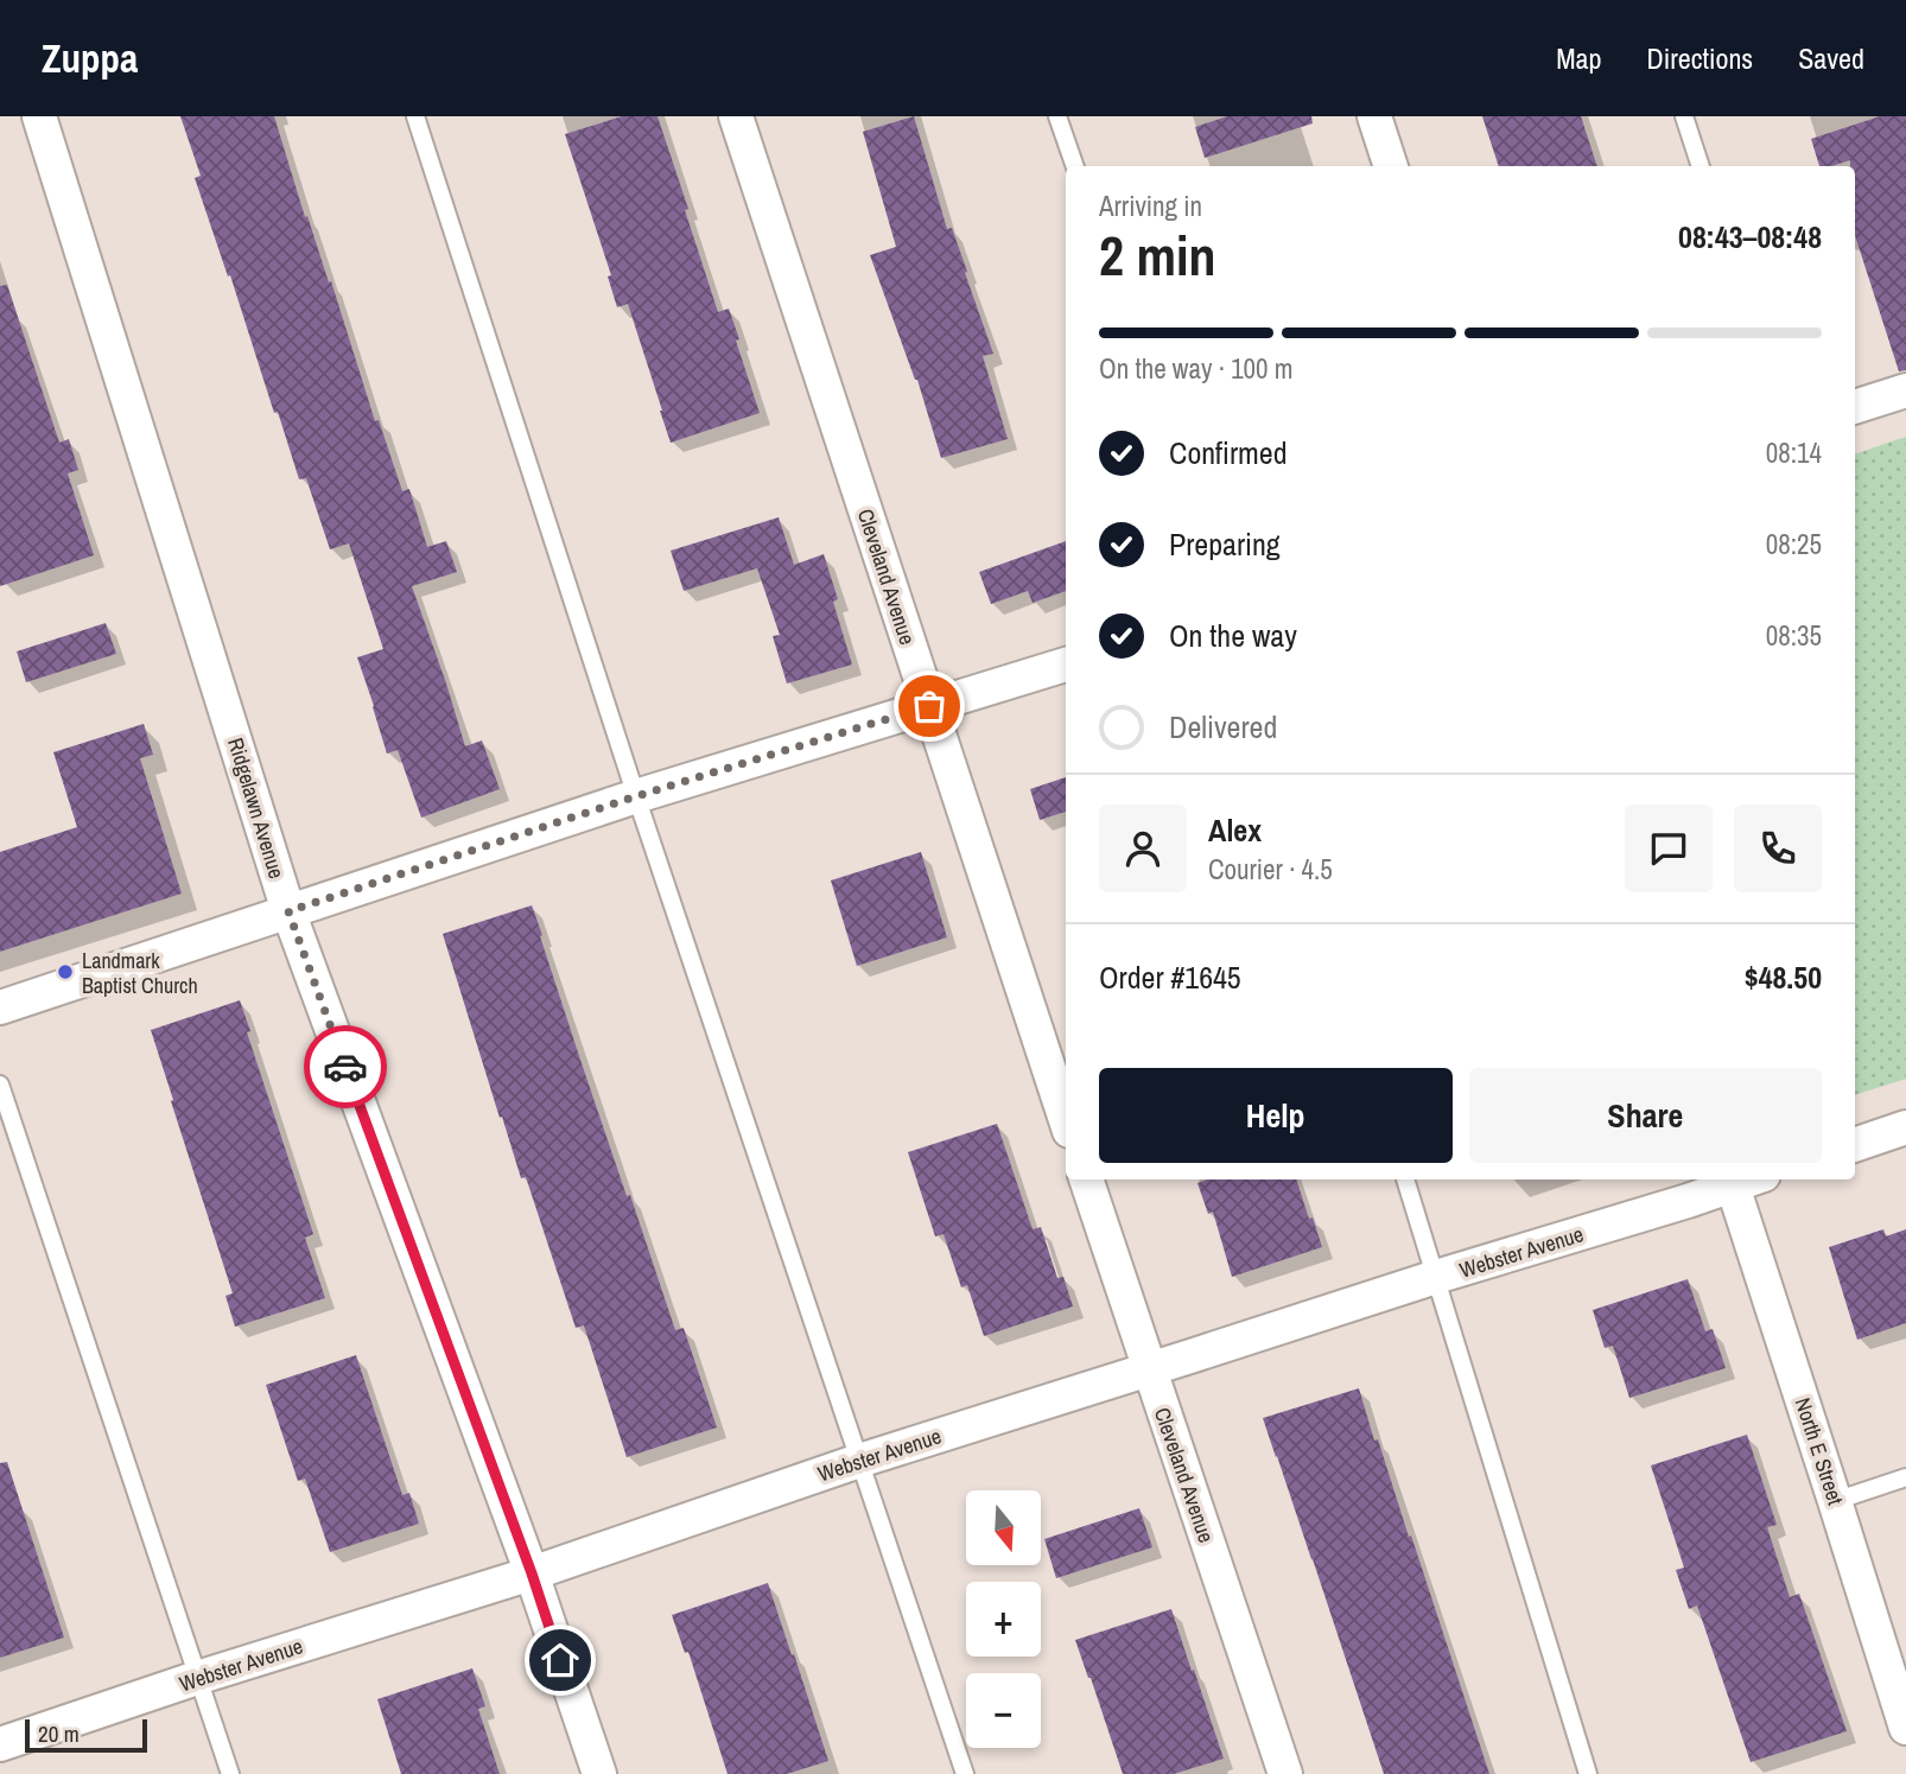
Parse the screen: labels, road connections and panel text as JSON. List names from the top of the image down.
{
  "streets": {
    "street": [
      "Cleveland Avenue",
      "Ridgelawn Avenue",
      "Webster Avenue",
      "North E Street"
    ]
  },
  "crossings": [
    ["Cleveland Avenue", "Webster Avenue"],
    ["Ridgelawn Avenue", "Webster Avenue"]
  ],
  "places": ["Landmark Baptist Church"],
  "scale_bar": "20 m",
  "north": "bottom",
  "page": {
    "header": "Zuppa",
    "nav": ["Map", "Directions", "Saved"],
    "heading": ["2 min", "Arriving in", "08:43–08:48"],
    "panel": [
      "Alex",
      "Courier · 4.5",
      "Order #1645",
      "$48.50"
    ],
    "bar": "On the way · 100 m",
    "list": [
      ["Confirmed", "08:14"],
      ["Preparing", "08:25"],
      ["On the way", "08:35"],
      "Delivered"
    ],
    "buttons": ["Help", "Share"],
    "map_buttons": ["+", "−"],
    "scale": "20 m"
  }
}
